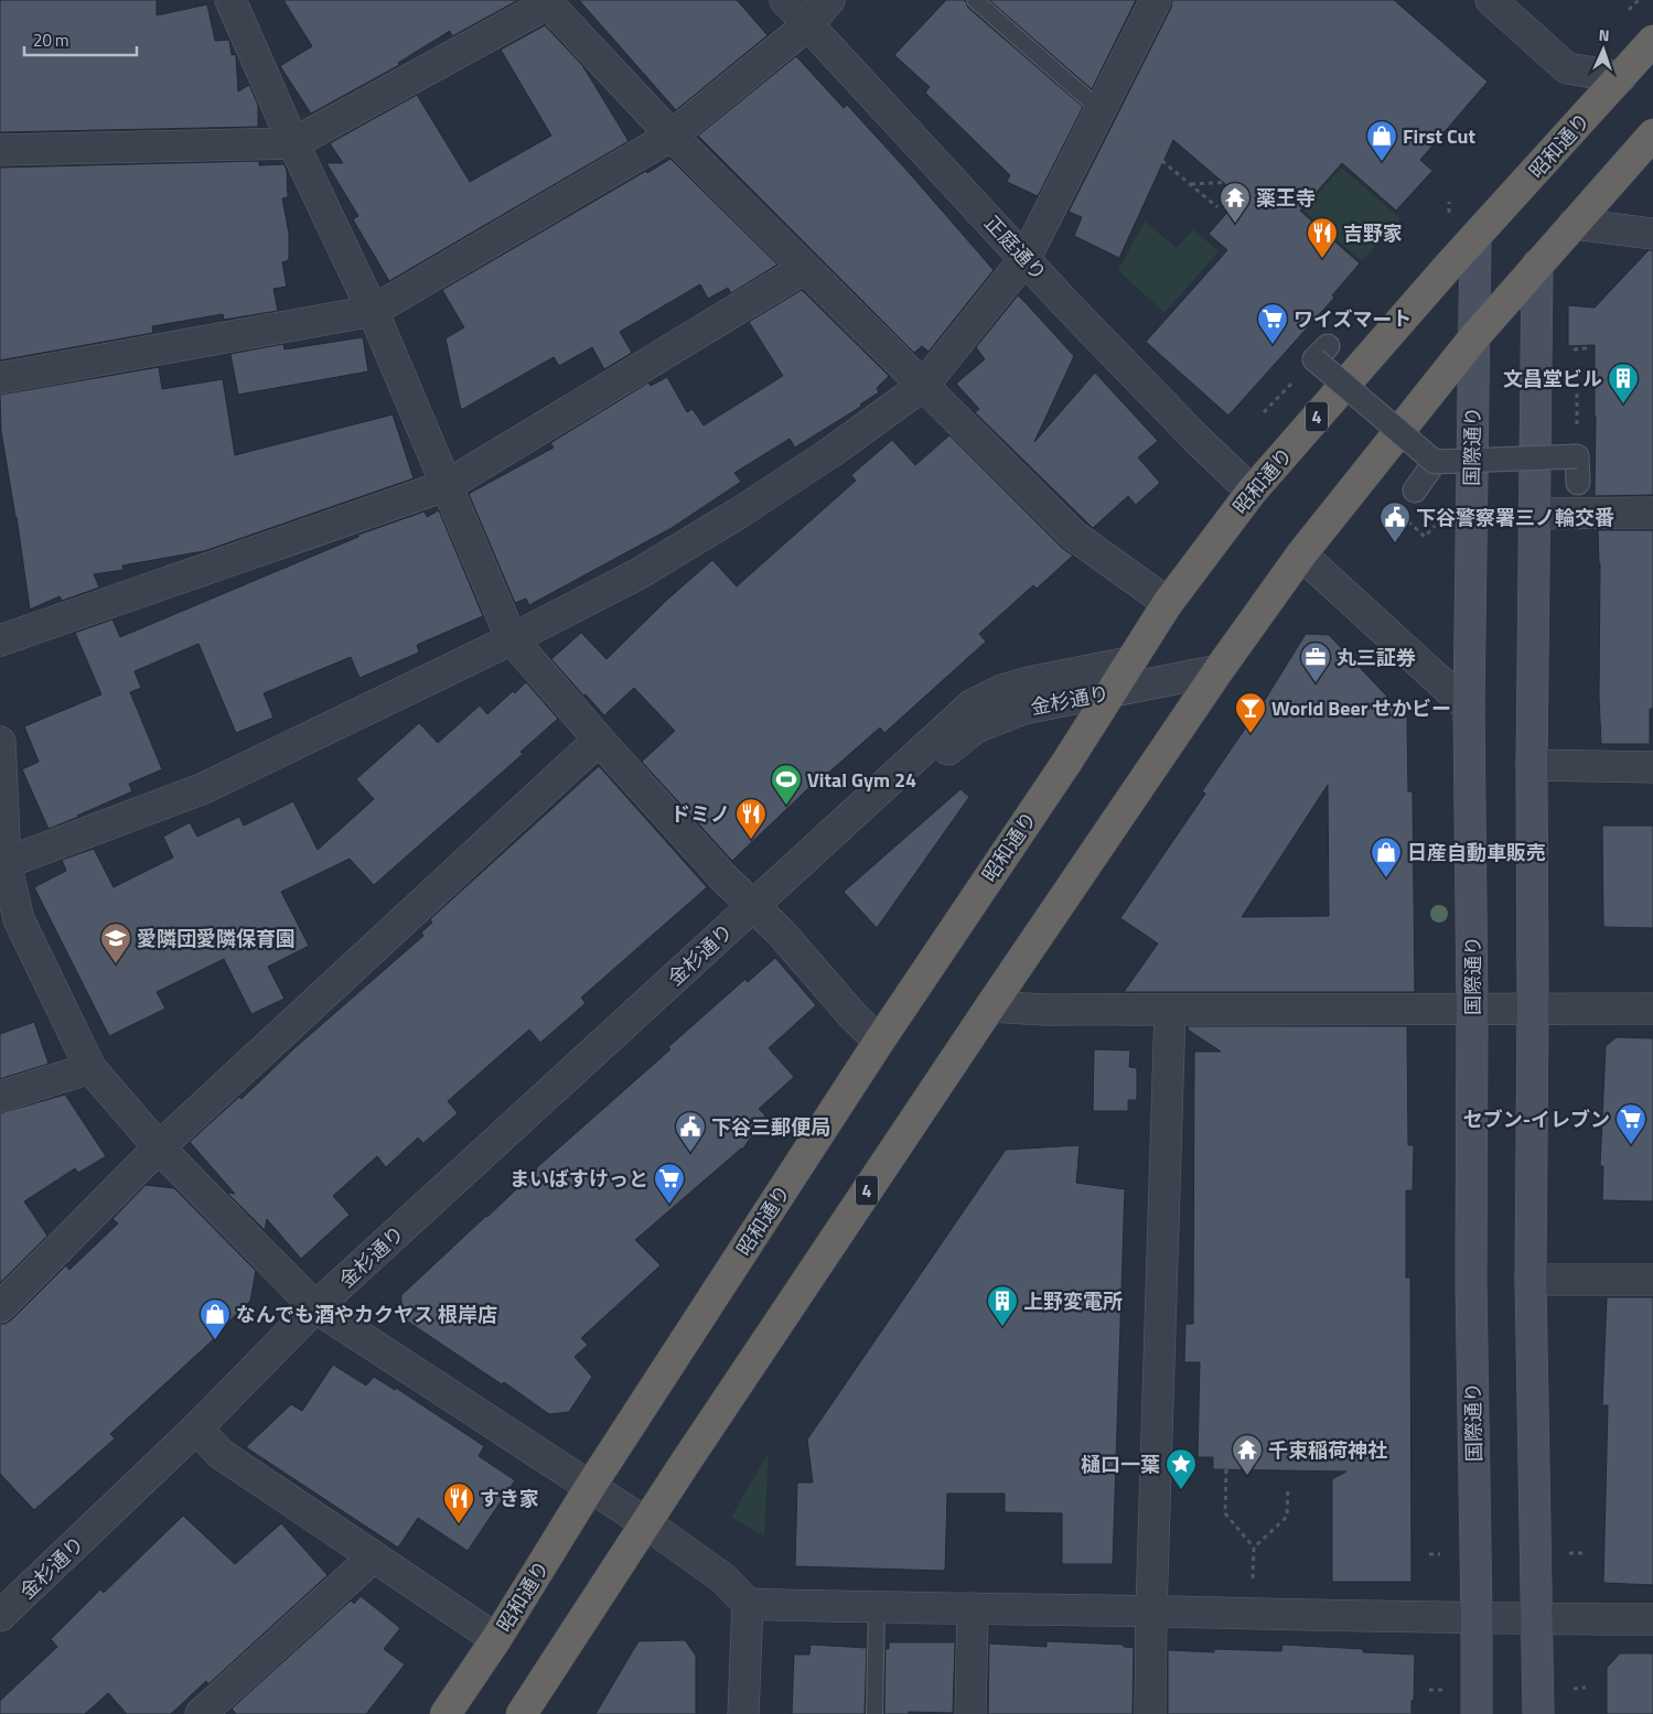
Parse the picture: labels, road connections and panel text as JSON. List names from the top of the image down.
{
  "streets": {
    "highway": ["昭和通り", "4"],
    "main road": ["国際通り"],
    "street": ["正庭通り", "金杉通り"]
  },
  "crossings": [
    ["昭和通り", "正庭通り"],
    ["昭和通り", "国際通り"],
    ["昭和通り", "金杉通り"],
    ["4", "国際通り"],
    ["4", "金杉通り"]
  ],
  "places": {
    "shop": ["First Cut", "日産自動車販売", "なんでも酒やカクヤス 根岸店"],
    "temple": ["薬王寺", "千束稲荷神社"],
    "restaurant": ["吉野家", "ドミノ", "すき家"],
    "supermarket": ["ワイズマート", "セブン-イレブン", "まいばすけっと"],
    "building": ["文昌堂ビル", "上野変電所"],
    "public building": ["下谷警察署三ノ輪交番", "下谷三郵便局"],
    "office": ["丸三証券"],
    "bar": ["World Beer せかビー"],
    "sports": ["Vital Gym 24"],
    "school or university": ["愛隣団愛隣保育園"],
    "place": ["樋口一葉"]
  },
  "scale_bar": "20 m",
  "north": "top"
}
